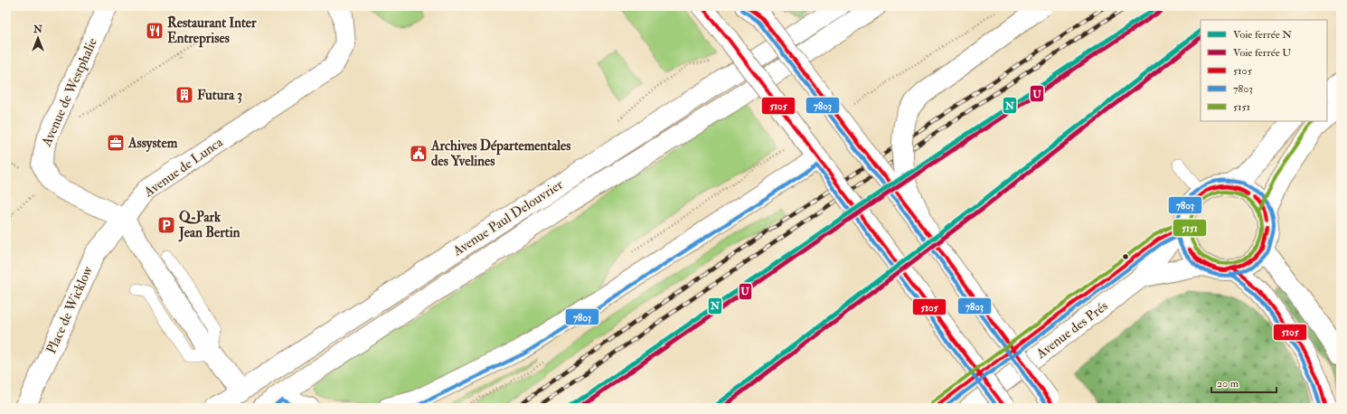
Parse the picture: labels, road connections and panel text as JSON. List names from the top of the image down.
{
  "streets": {
    "main road": [
      "Avenue de Westphalie",
      "Avenue de Lunca",
      "Avenue Paul Delouvrier",
      "Place de Wicklow",
      "Avenue des Prés"
    ]
  },
  "crossings": [
    ["Avenue de Lunca", "Place de Wicklow"]
  ],
  "places": {
    "restaurant": ["Restaurant Inter Entreprises"],
    "building": ["Futura 3"],
    "office": ["Assystem"],
    "public building": ["Archives Départementales des Yvelines"],
    "parking": ["Q-Park Jean Bertin"]
  },
  "lines": [
    "rail line N",
    "transit line 5105",
    "transit line 7803",
    "rail line U",
    "transit line 5151"
  ],
  "legend": [
    "Voie ferrée N",
    "Voie ferrée U",
    "5105",
    "7803",
    "5151"
  ],
  "scale_bar": "20 m",
  "north": "top"
}
